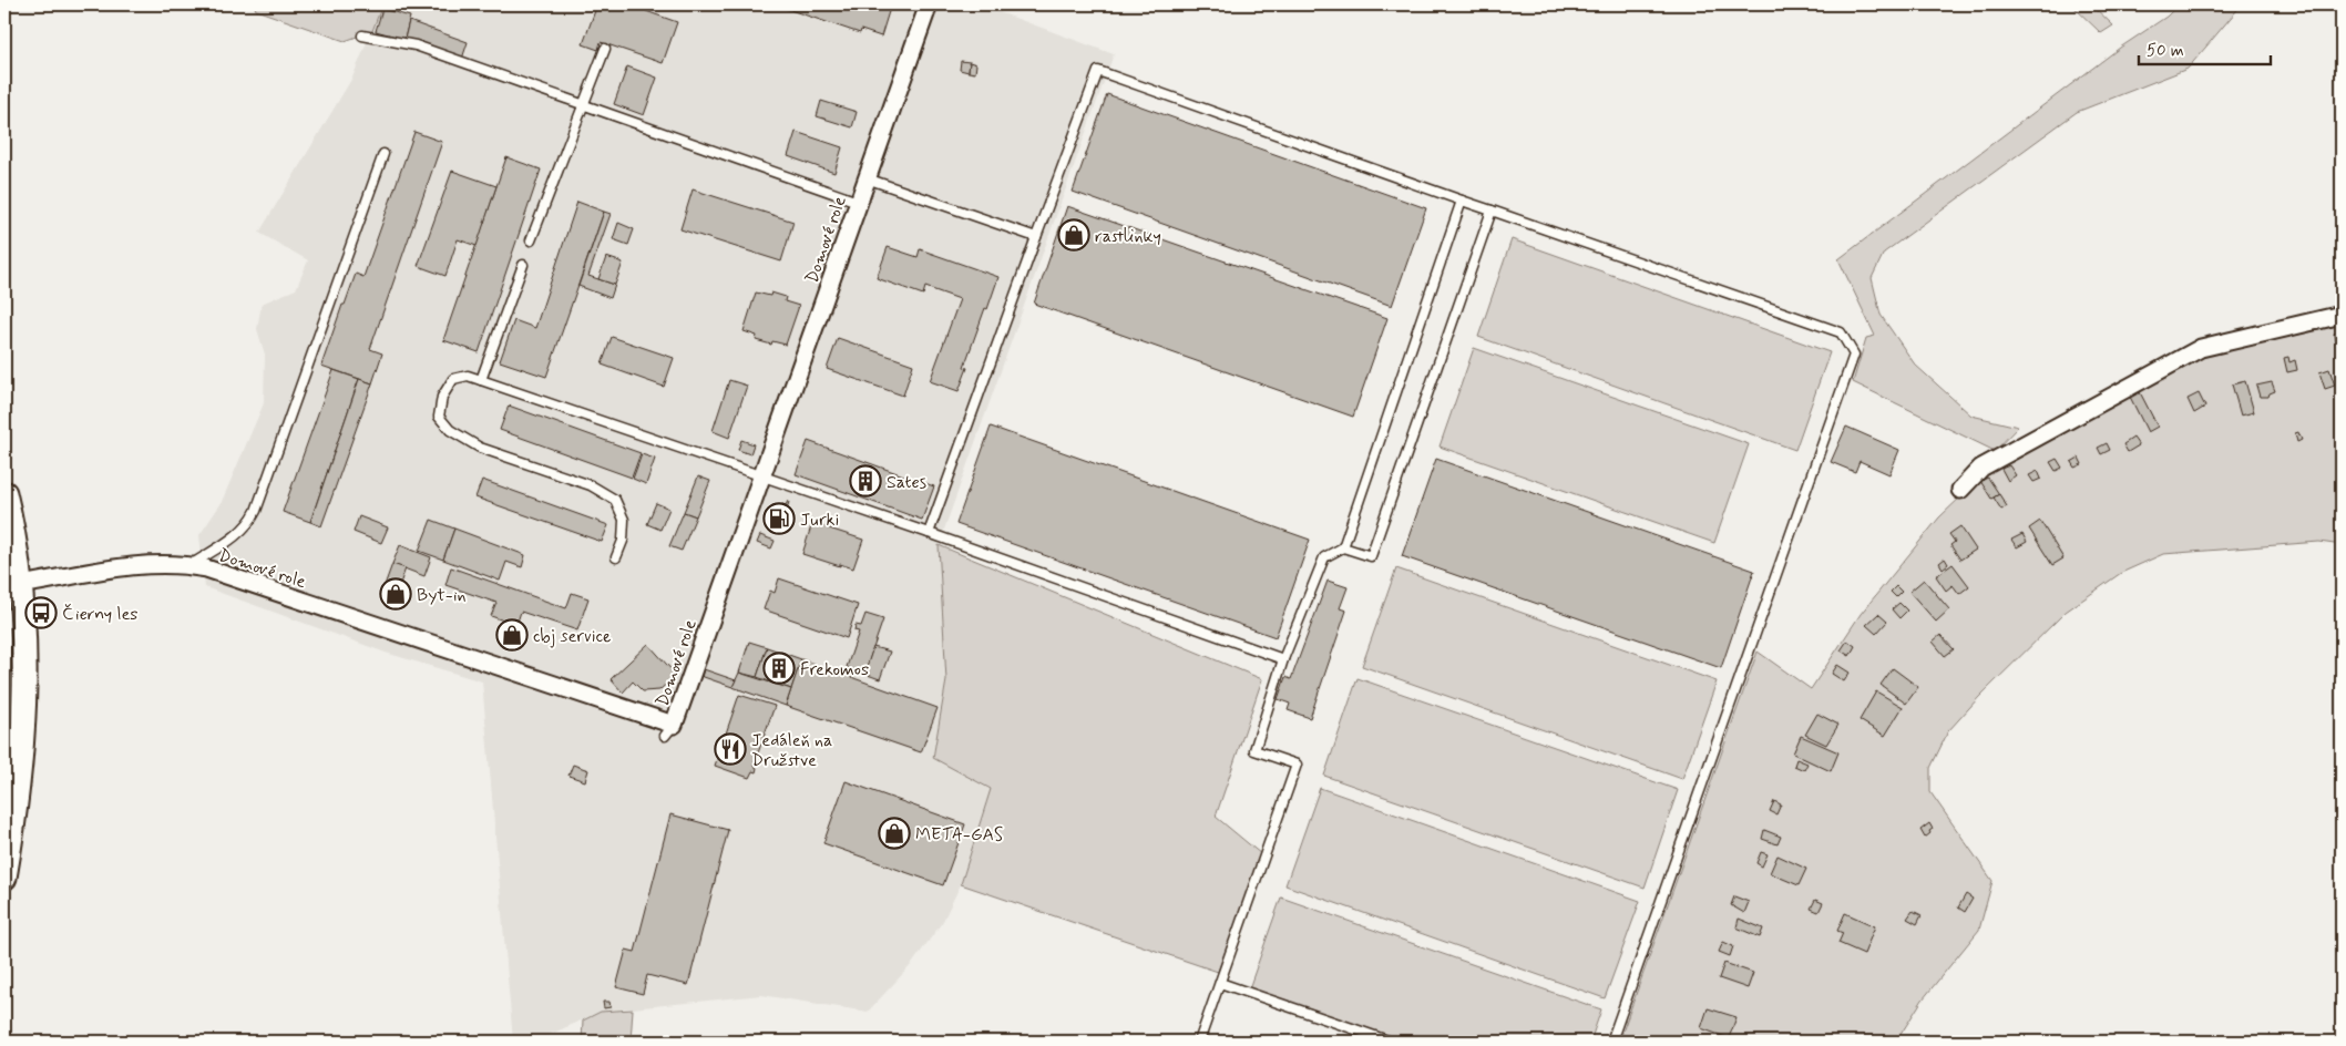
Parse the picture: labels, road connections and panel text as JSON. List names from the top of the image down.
{
  "streets": {
    "street": ["Domové role"]
  },
  "places": {
    "shop": [
      "rastlinky",
      "Byt-in",
      "cbj service",
      "META-GAS"
    ],
    "building": ["Sates", "Frekomos"],
    "fuel station": ["Jurki"],
    "bus stop": ["Čierny les"],
    "restaurant": ["Jedáleň na Družstve"]
  },
  "scale_bar": "50 m"
}
